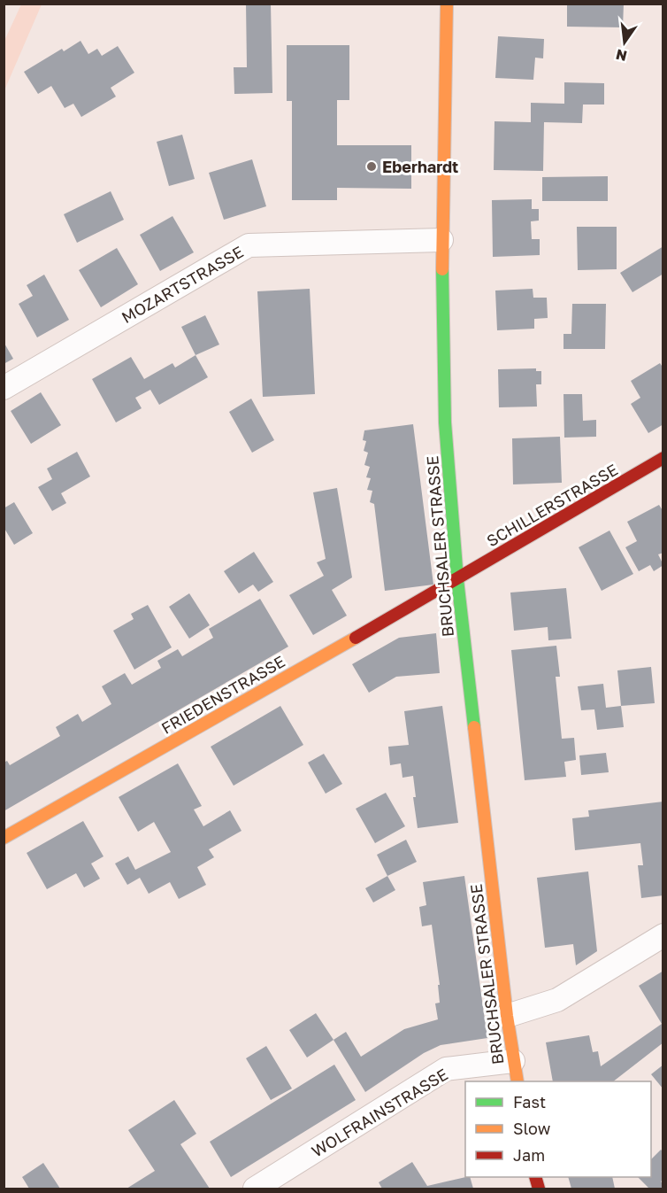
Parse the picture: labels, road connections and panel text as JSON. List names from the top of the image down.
{
  "streets": {
    "street": [
      "MOZARTSTRASSE",
      "SCHILLERSTRASSE",
      "BRUCHSALER STRASSE",
      "FRIEDENSTRASSE",
      "WOLFRAINSTRASSE"
    ]
  },
  "crossings": [
    ["MOZARTSTRASSE", "BRUCHSALER STRASSE"],
    ["SCHILLERSTRASSE", "BRUCHSALER STRASSE"],
    ["SCHILLERSTRASSE", "FRIEDENSTRASSE"],
    ["BRUCHSALER STRASSE", "FRIEDENSTRASSE"],
    ["BRUCHSALER STRASSE", "WOLFRAINSTRASSE"]
  ],
  "places": ["Eberhardt"],
  "legend": ["Fast", "Slow", "Jam"],
  "north": "bottom"
}
